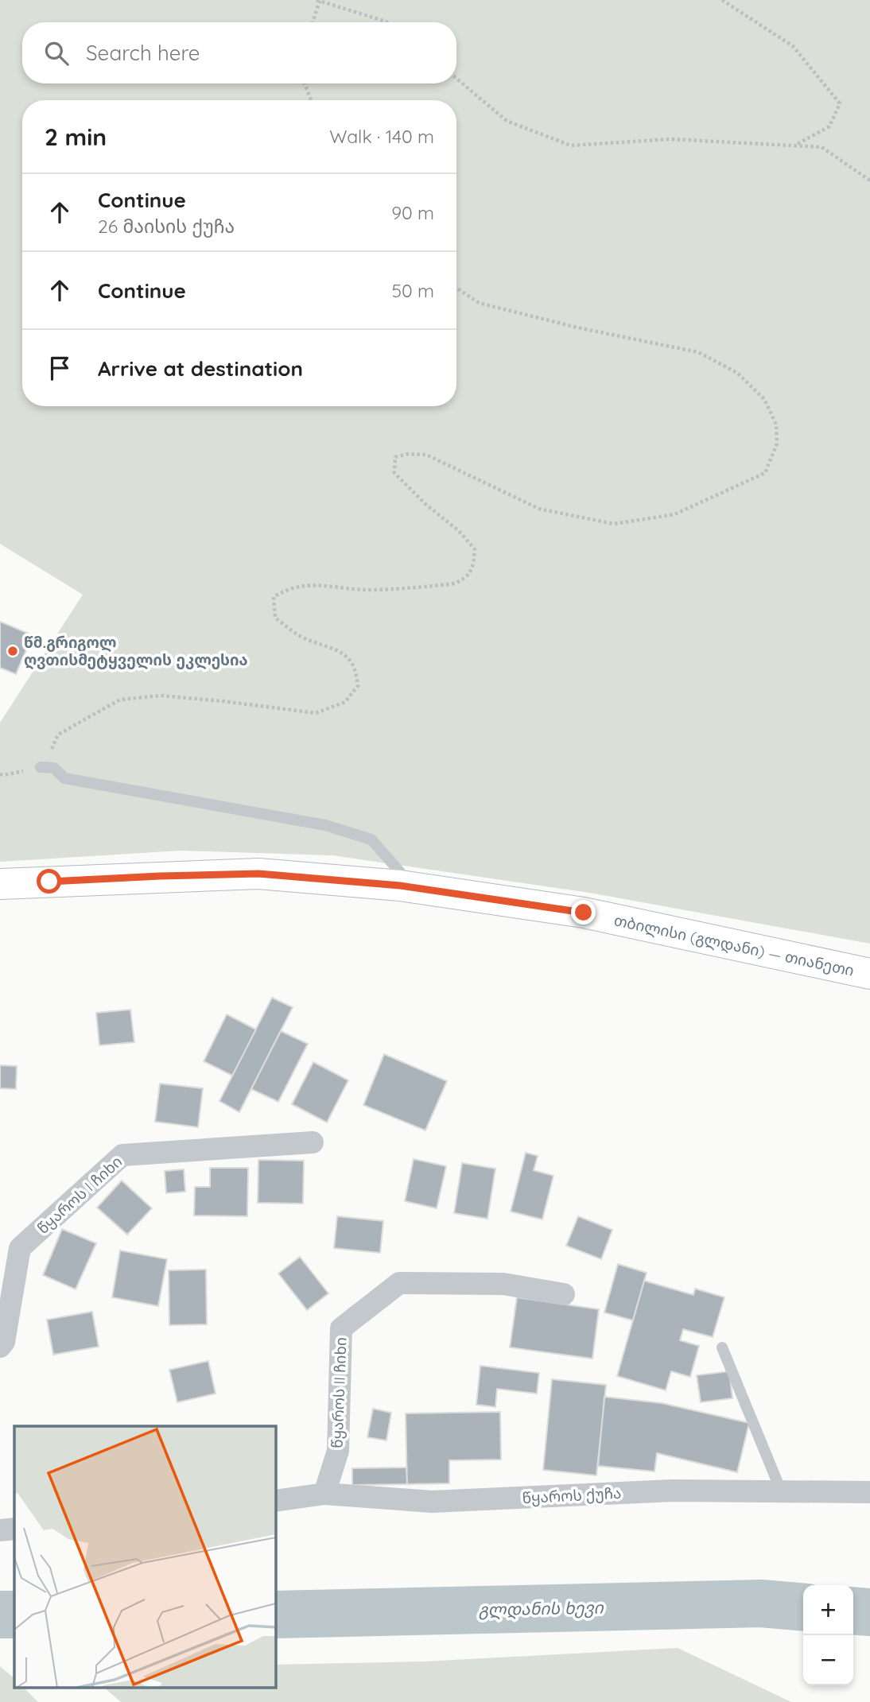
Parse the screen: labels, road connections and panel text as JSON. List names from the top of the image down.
{
  "streets": {
    "main road": ["თბილისი (გლდანი) — თიანეთი"],
    "street": ["წყაროს I ჩიხი", "წყაროს II ჩიხი", "წყაროს ქუჩა"]
  },
  "crossings": [
    ["წყაროს II ჩიხი", "წყაროს ქუჩა"]
  ],
  "water": ["გლდანის ხევი"],
  "places": ["წმ.გრიგოლ ღვთისმეტყველის ეკლესია"],
  "page": {
    "search": "Search here",
    "heading": ["2 min", "Walk · 140 m"],
    "list": [
      ["Continue", "26 მაისის ქუჩა", "90 m"],
      ["Continue", "50 m"],
      "Arrive at destination"
    ],
    "map_buttons": ["+", "−"]
  }
}
